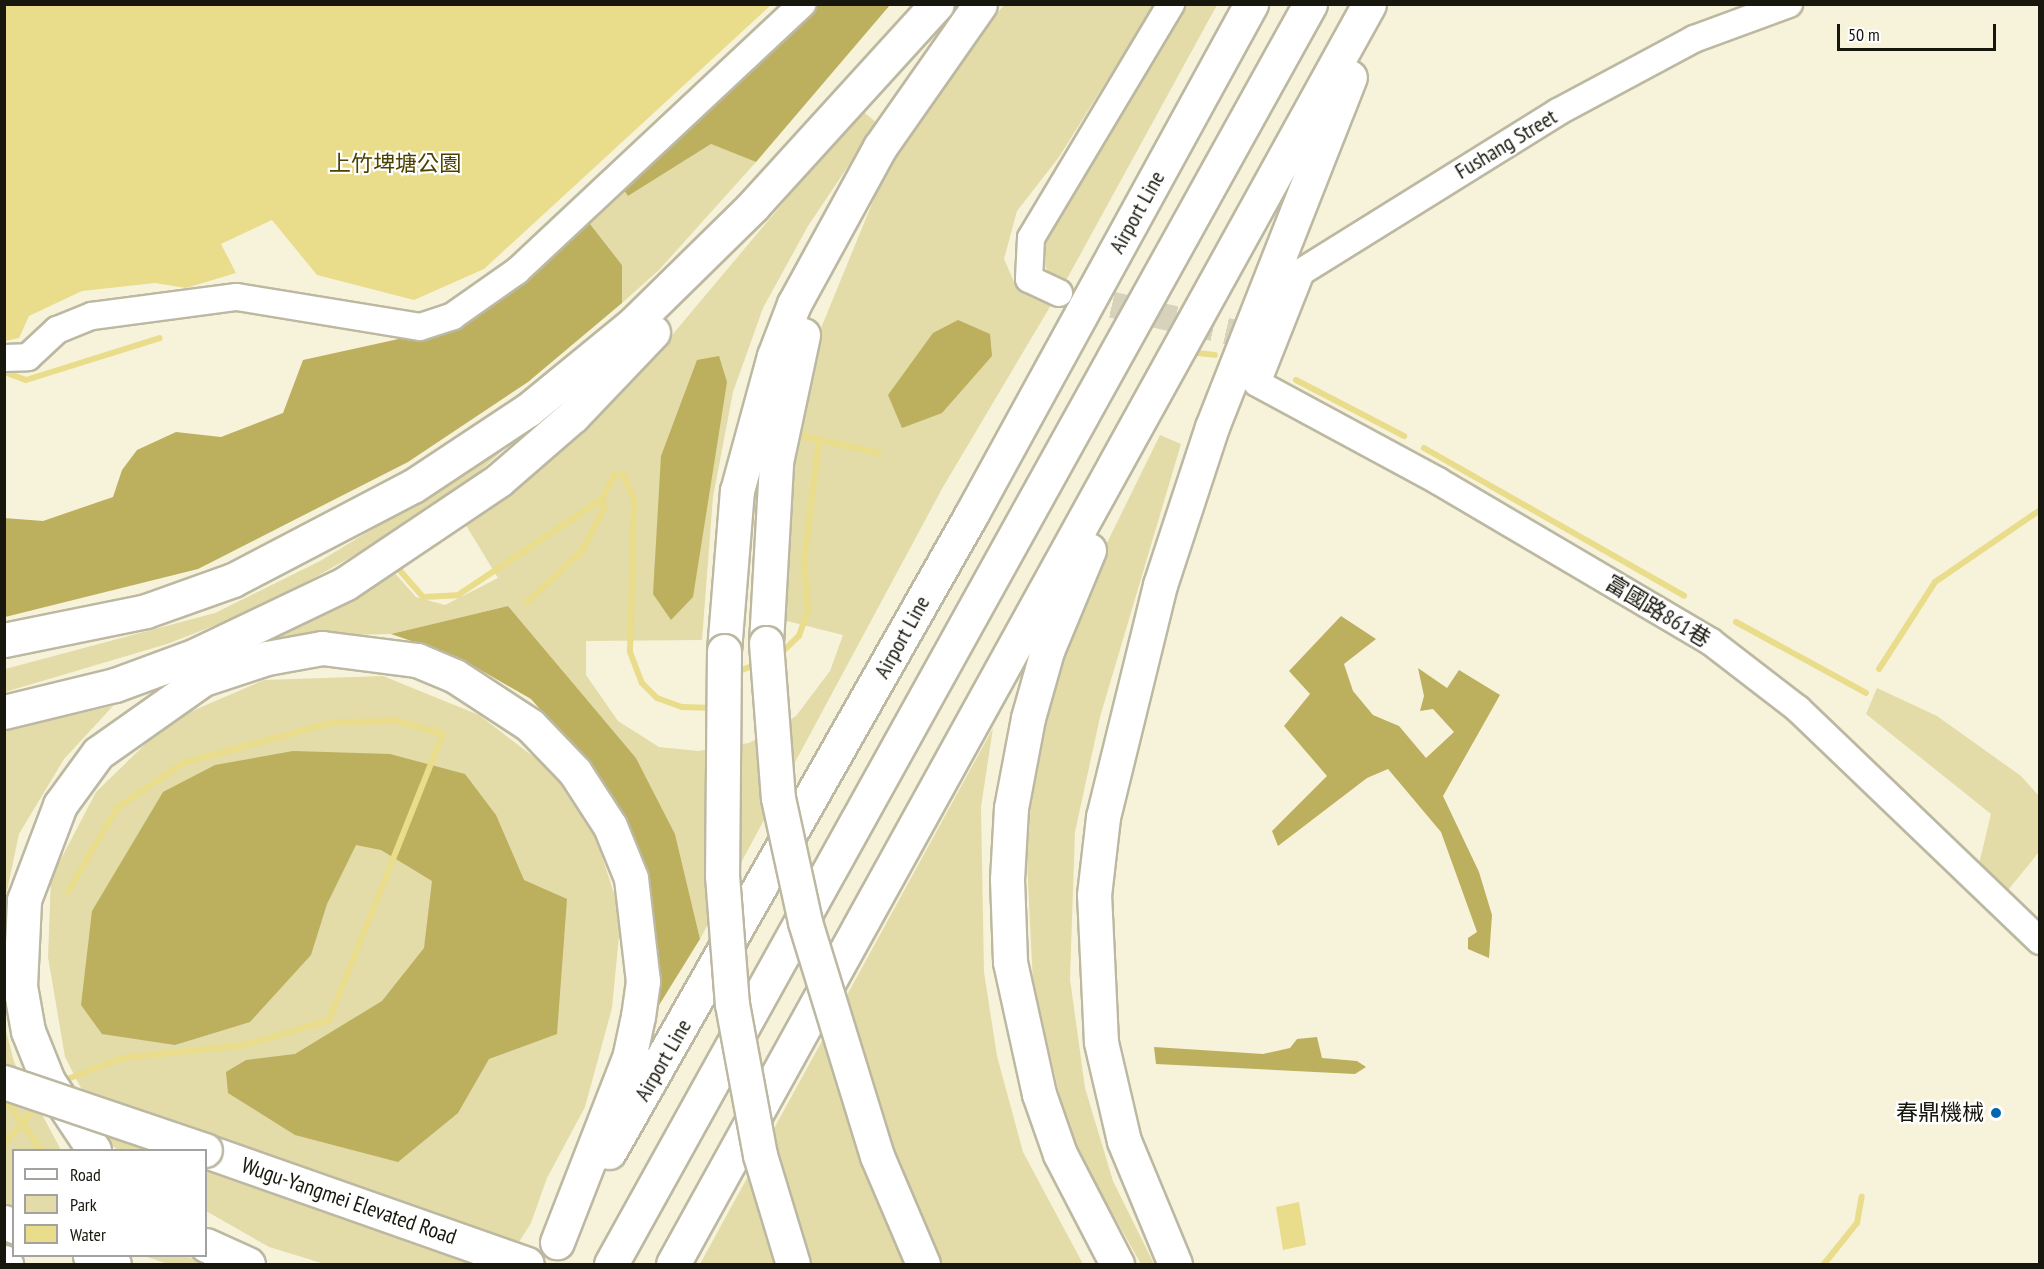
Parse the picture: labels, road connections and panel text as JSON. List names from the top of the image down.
{
  "streets": {
    "highway": ["Airport Line", "Wugu-Yangmei Elevated Road"],
    "street": ["Fushang Street", "富國路861巷"]
  },
  "crossings": [
    ["Fushang Street", "富國路861巷"]
  ],
  "parks": ["上竹埤塘公園"],
  "places": ["春鼎機械"],
  "legend": ["Road", "Park", "Water"],
  "scale_bar": "50 m"
}
